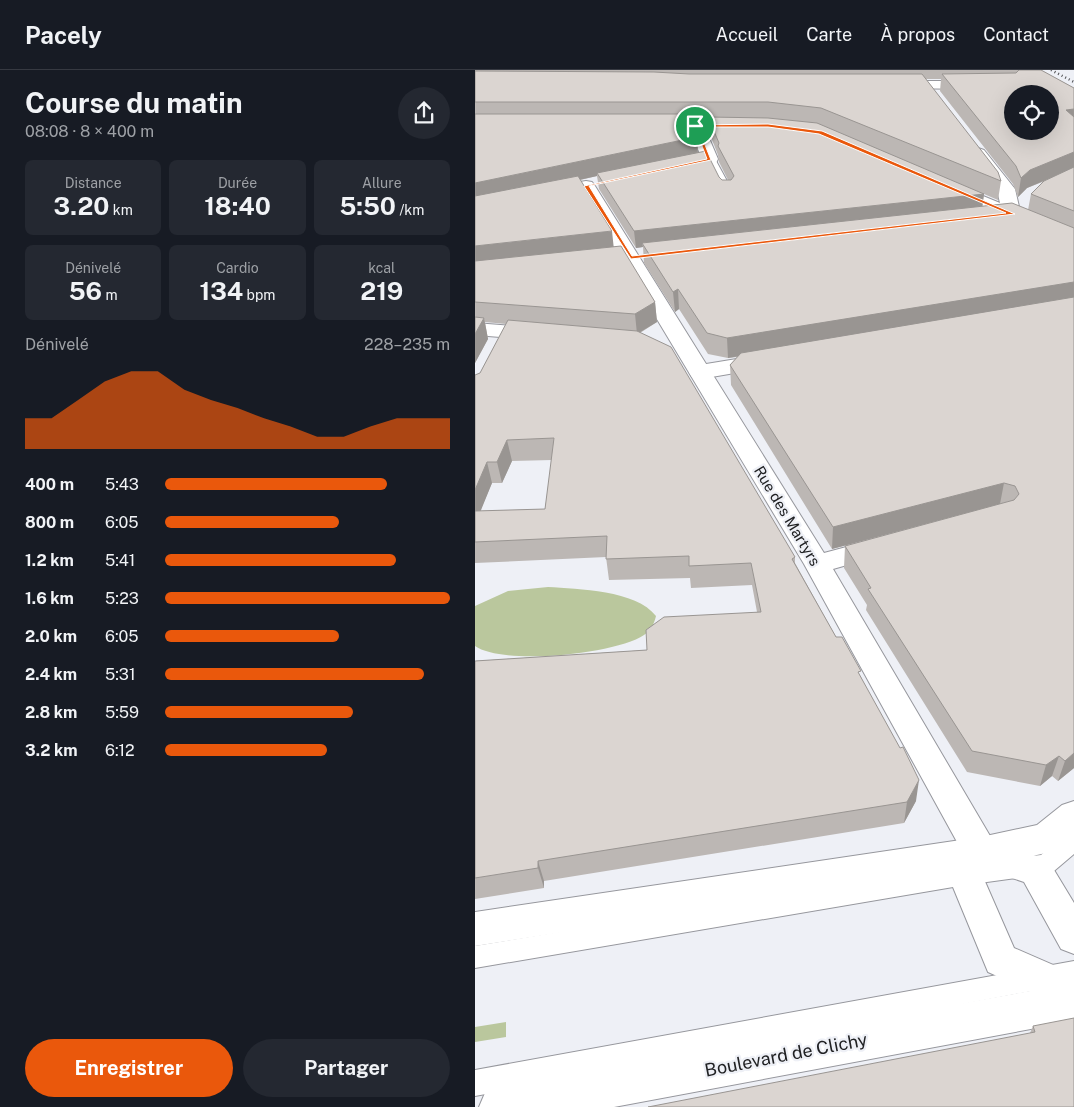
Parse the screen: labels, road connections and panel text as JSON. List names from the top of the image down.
{
  "streets": {
    "street": ["Rue des Martyrs", "Boulevard de Clichy"]
  },
  "crossings": [
    ["Rue des Martyrs", "Boulevard de Clichy"]
  ],
  "page": {
    "header": "Pacely",
    "nav": [
      "Accueil",
      "Carte",
      "À propos",
      "Contact"
    ],
    "heading": ["Course du matin", "08:08 · 8 × 400 m"],
    "stats": [
      ["Distance", "3.20 km"],
      ["Durée", "18:40"],
      ["Allure", "5:50 /km"],
      ["Dénivelé", "56 m"],
      ["Cardio", "134 bpm"],
      ["kcal", "219"]
    ],
    "chart": ["Dénivelé", "228–235 m"],
    "list": [
      {
        "name": "400 m",
        "note": "5:43"
      },
      {
        "name": "800 m",
        "note": "6:05"
      },
      {
        "name": "1.2 km",
        "note": "5:41"
      },
      {
        "name": "1.6 km",
        "note": "5:23"
      },
      {
        "name": "2.0 km",
        "note": "6:05"
      },
      {
        "name": "2.4 km",
        "note": "5:31"
      },
      {
        "name": "2.8 km",
        "note": "5:59"
      },
      {
        "name": "3.2 km",
        "note": "6:12"
      }
    ],
    "buttons": ["Enregistrer", "Partager"]
  }
}
